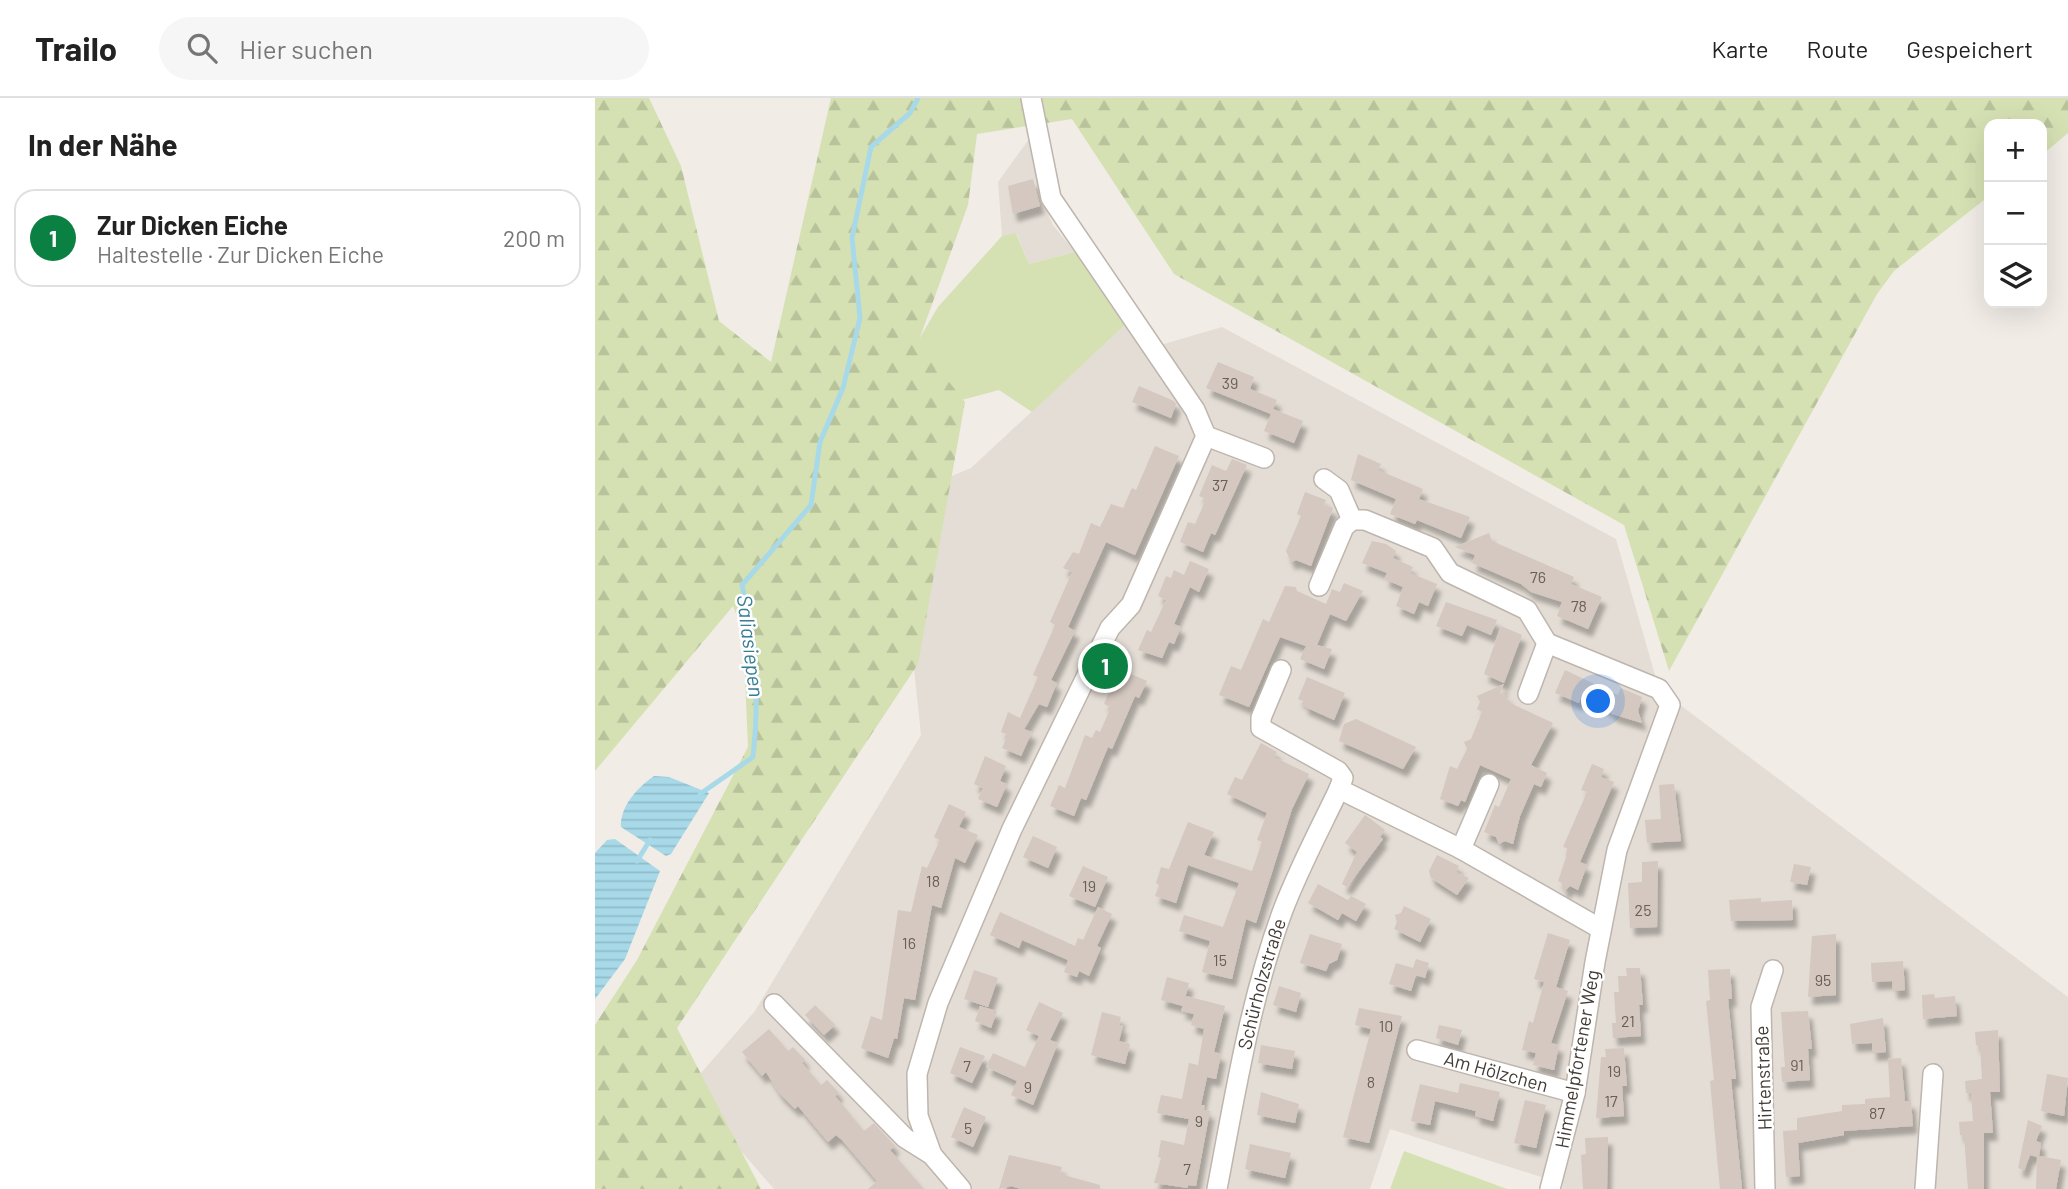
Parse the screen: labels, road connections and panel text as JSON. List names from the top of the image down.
{
  "streets": {
    "street": [
      "Schürholzstraße",
      "Himmelpfortener Weg",
      "Am Hölzchen",
      "Hirtenstraße"
    ]
  },
  "crossings": [
    ["Himmelpfortener Weg", "Am Hölzchen"]
  ],
  "water": ["Saliasiepen"],
  "house_numbers": [
    "39",
    "37",
    "76",
    "78",
    "18",
    "19",
    "25",
    "16",
    "15",
    "95",
    "21",
    "10",
    "91",
    "7",
    "19",
    "8",
    "9",
    "17",
    "87",
    "9",
    "5",
    "7"
  ],
  "page": {
    "header": "Trailo",
    "search": "Hier suchen",
    "nav": ["Karte", "Route", "Gespeichert"],
    "heading": "In der Nähe",
    "map_buttons": ["+", "−"],
    "list": [
      {
        "mark": "1",
        "name": "Zur Dicken Eiche",
        "note": "Haltestelle · Zur Dicken Eiche",
        "value": "200 m"
      }
    ],
    "pins": "1"
  }
}
